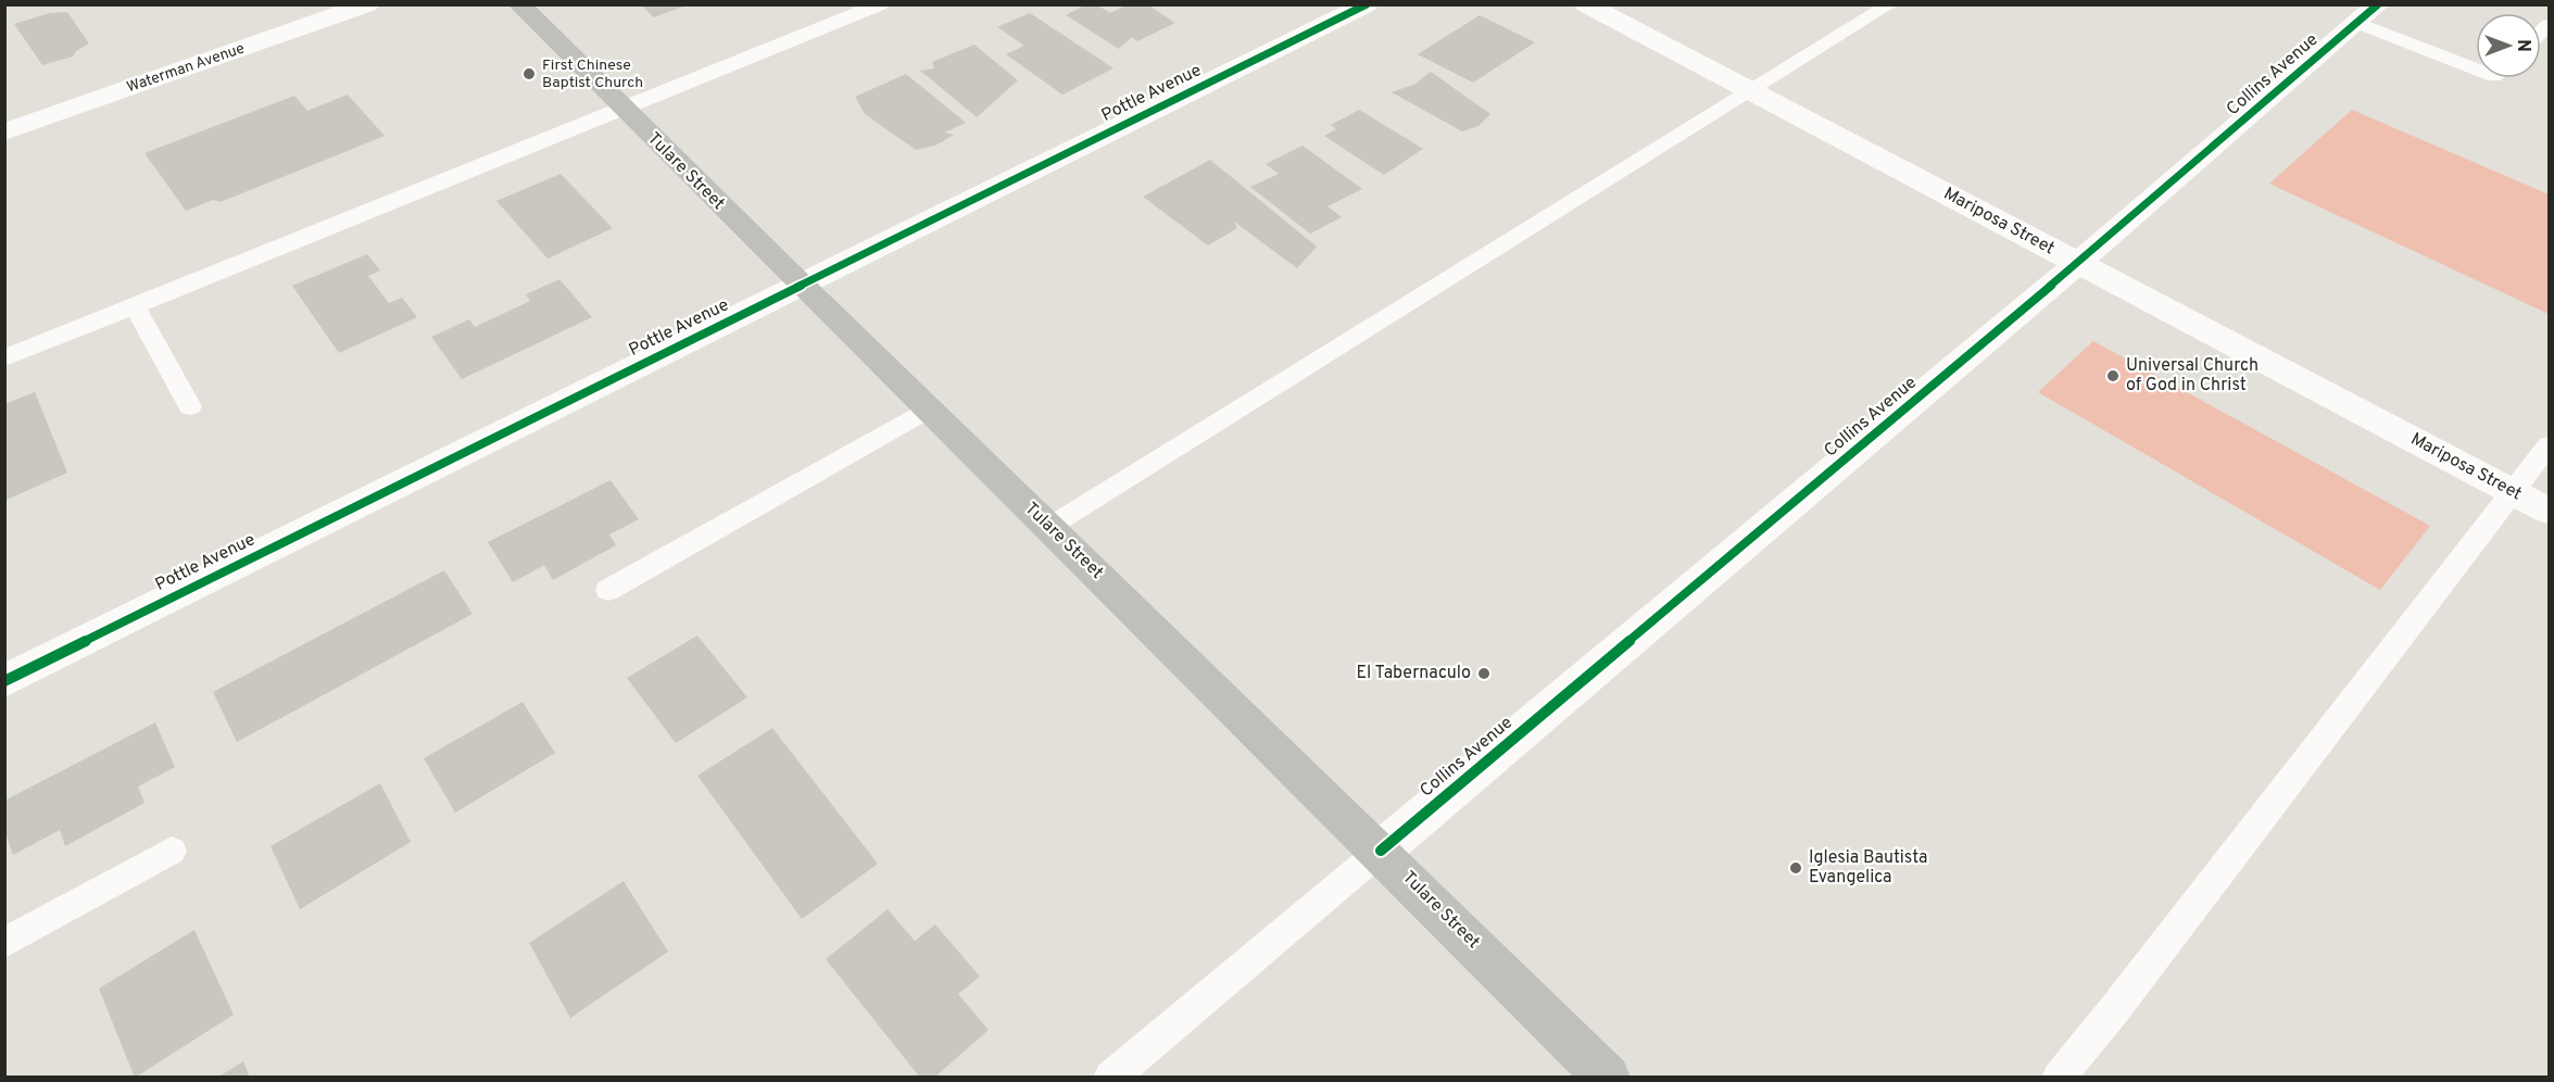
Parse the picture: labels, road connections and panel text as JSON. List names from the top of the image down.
{
  "streets": {
    "main road": ["Tulare Street"],
    "street": [
      "Waterman Avenue",
      "Collins Avenue",
      "Pottle Avenue",
      "Mariposa Street"
    ]
  },
  "crossings": [
    ["Collins Avenue", "Tulare Street"],
    ["Collins Avenue", "Mariposa Street"],
    ["Pottle Avenue", "Tulare Street"]
  ],
  "places": [
    "First Chinese Baptist Church",
    "Universal Church of God in Christ",
    "El Tabernaculo",
    "Iglesia Bautista Evangelica"
  ],
  "north": "right"
}
